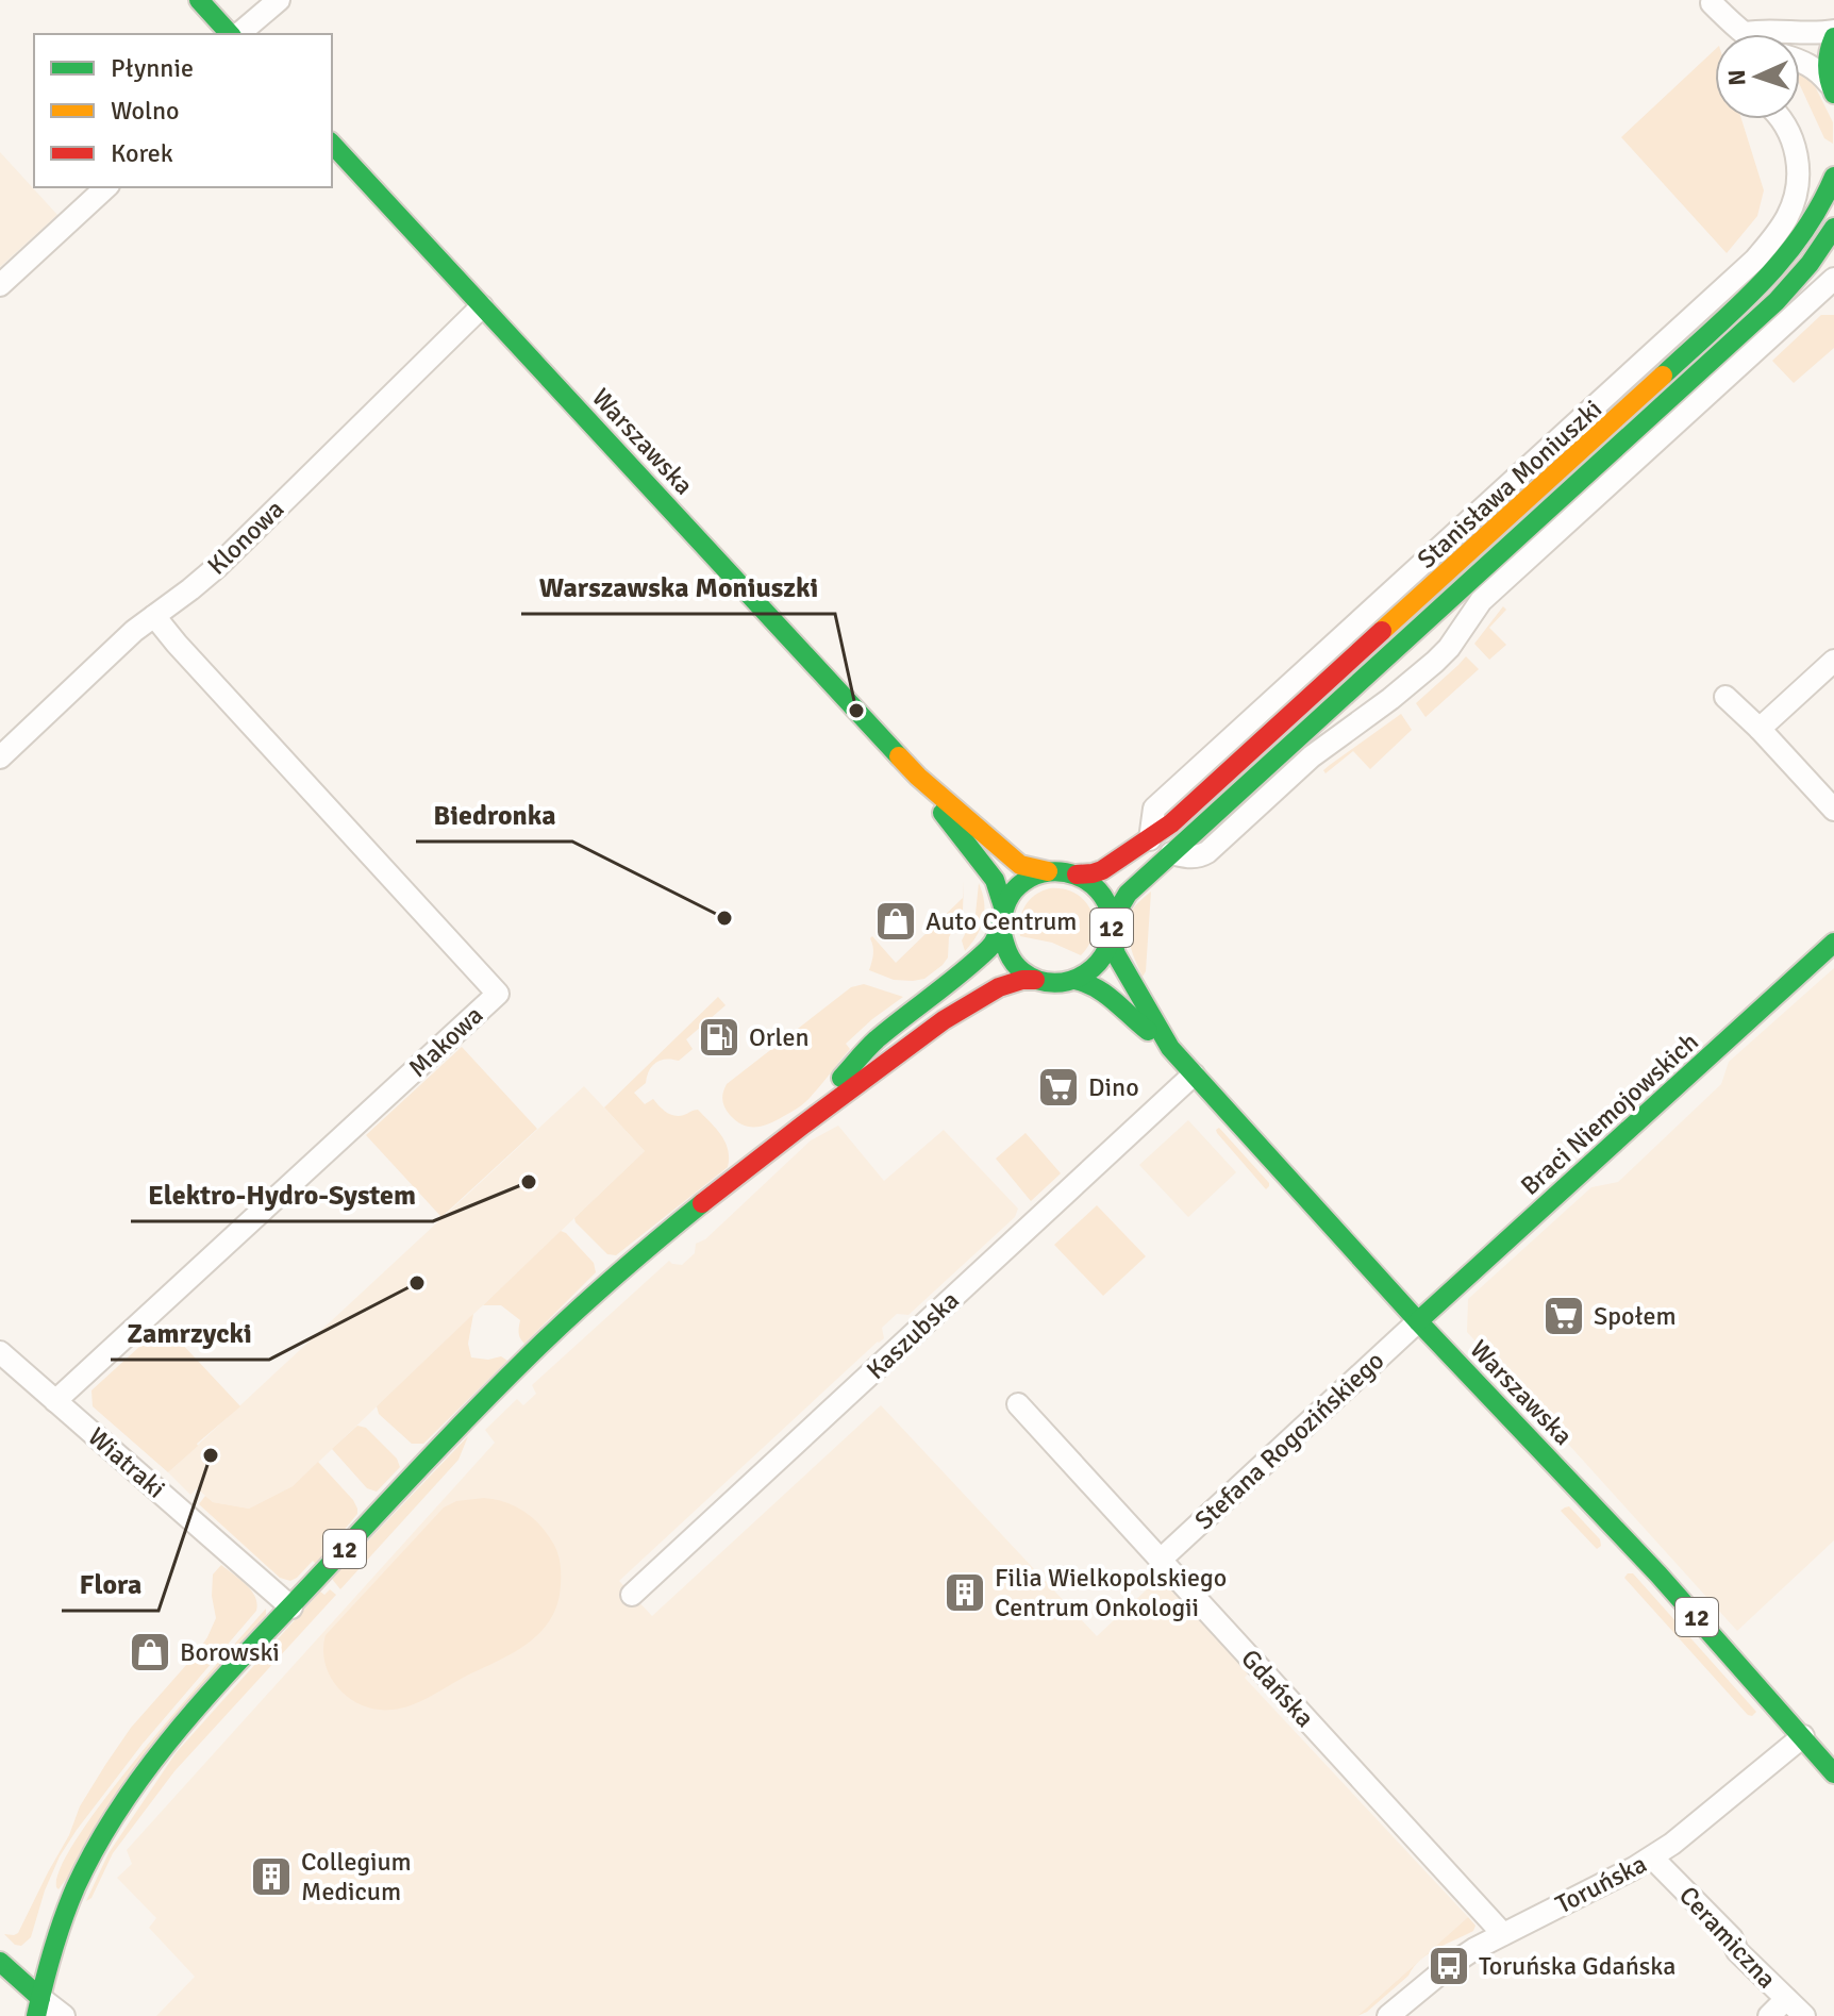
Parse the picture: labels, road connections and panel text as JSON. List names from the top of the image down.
{
  "streets": {
    "main road": [
      "Warszawska",
      "Stanisława Moniuszki",
      "12",
      "Braci Niemojowskich"
    ],
    "street": [
      "Klonowa",
      "Makowa",
      "Kaszubska",
      "Stefana Rogozińskiego",
      "Wiatraki",
      "Gdańska",
      "Toruńska",
      "Ceramiczna"
    ]
  },
  "crossings": [
    ["Warszawska", "Stanisława Moniuszki"],
    ["Warszawska", "Klonowa"],
    ["Warszawska", "12"],
    ["Warszawska", "Braci Niemojowskich"],
    ["Warszawska", "Kaszubska"],
    ["Warszawska", "Stefana Rogozińskiego"],
    ["Warszawska", "Toruńska"],
    ["Stanisława Moniuszki", "12"],
    ["Klonowa", "Makowa"],
    ["12", "Wiatraki"],
    ["Makowa", "Wiatraki"],
    ["Braci Niemojowskich", "Stefana Rogozińskiego"],
    ["Stefana Rogozińskiego", "Gdańska"],
    ["Gdańska", "Toruńska"],
    ["Toruńska", "Ceramiczna"]
  ],
  "places": {
    "other": [
      "Warszawska Moniuszki",
      "Biedronka",
      "Elektro-Hydro-System",
      "Zamrzycki",
      "Flora"
    ],
    "shop": ["Auto Centrum", "Borowski"],
    "fuel station": ["Orlen"],
    "supermarket": ["Dino", "Społem"],
    "building": ["Filia Wielkopolskiego Centrum Onkologii", "Collegium Medicum"],
    "bus stop": ["Toruńska Gdańska"]
  },
  "legend": ["Płynnie", "Wolno", "Korek"],
  "north": "left"
}
